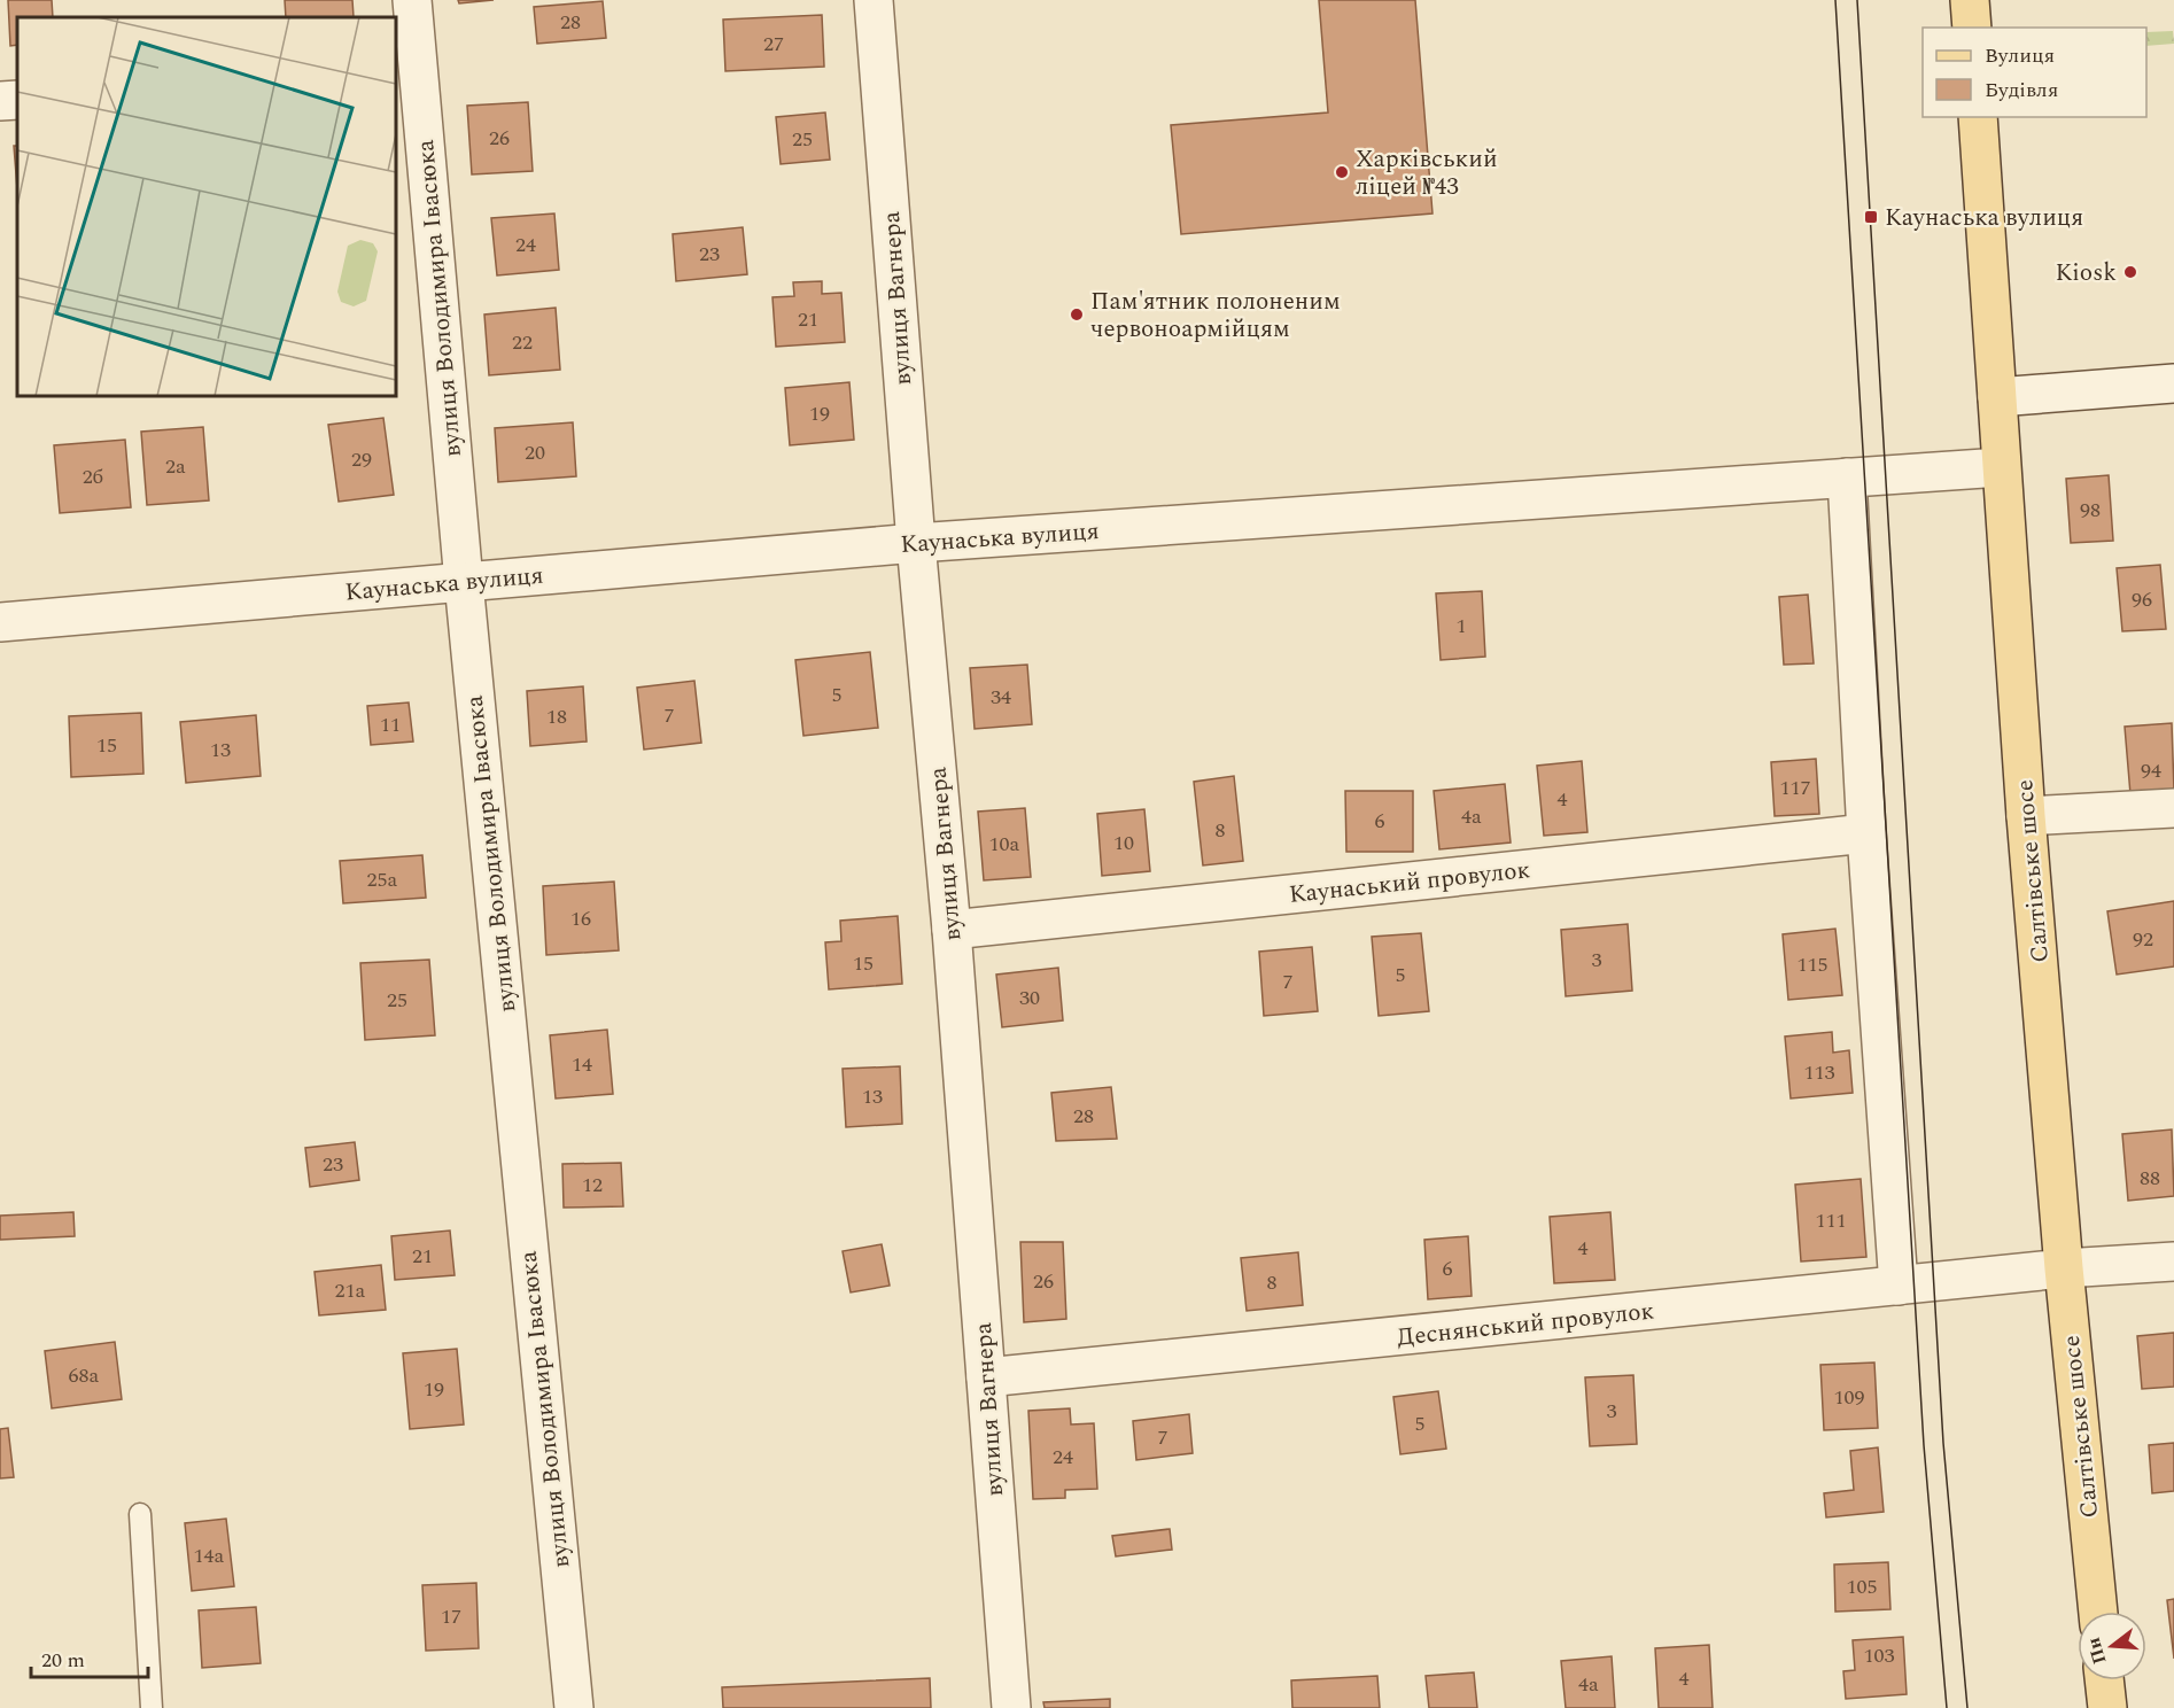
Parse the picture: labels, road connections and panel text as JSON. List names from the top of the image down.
{
  "streets": {
    "main road": ["Салтівське шосе"],
    "street": [
      "вулиця Володимира Івасюка",
      "вулиця Вагнера",
      "Каунаська вулиця",
      "Каунаський провулок",
      "Деснянський провулок"
    ]
  },
  "crossings": [
    ["вулиця Володимира Івасюка", "Каунаська вулиця"],
    ["вулиця Вагнера", "Каунаська вулиця"],
    ["вулиця Вагнера", "Каунаський провулок"],
    ["вулиця Вагнера", "Деснянський провулок"],
    ["Каунаська вулиця", "Салтівське шосе"],
    ["Салтівське шосе", "Деснянський провулок"]
  ],
  "places": {
    "other": ["Харківський ліцей №43", "Kiosk", "Пам'ятник полоненим червоноармійцям"],
    "transit": ["Каунаська вулиця"]
  },
  "house_numbers": [
    "28",
    "27",
    "26",
    "25",
    "24",
    "23",
    "21",
    "22",
    "19",
    "20",
    "29",
    "2а",
    "2б",
    "98",
    "96",
    "1",
    "5",
    "34",
    "7",
    "18",
    "11",
    "15",
    "13",
    "94",
    "117",
    "4",
    "4а",
    "6",
    "8",
    "10",
    "10а",
    "25а",
    "16",
    "92",
    "3",
    "15",
    "115",
    "5",
    "7",
    "30",
    "25",
    "14",
    "113",
    "13",
    "28",
    "23",
    "88",
    "12",
    "111",
    "4",
    "21",
    "6",
    "26",
    "8",
    "21а",
    "68а",
    "19",
    "109",
    "3",
    "5",
    "7",
    "24",
    "14а",
    "105",
    "17",
    "103",
    "4",
    "4а"
  ],
  "legend": ["Вулиця", "Будівля"],
  "scale_bar": "20 m",
  "north": "left"
}
